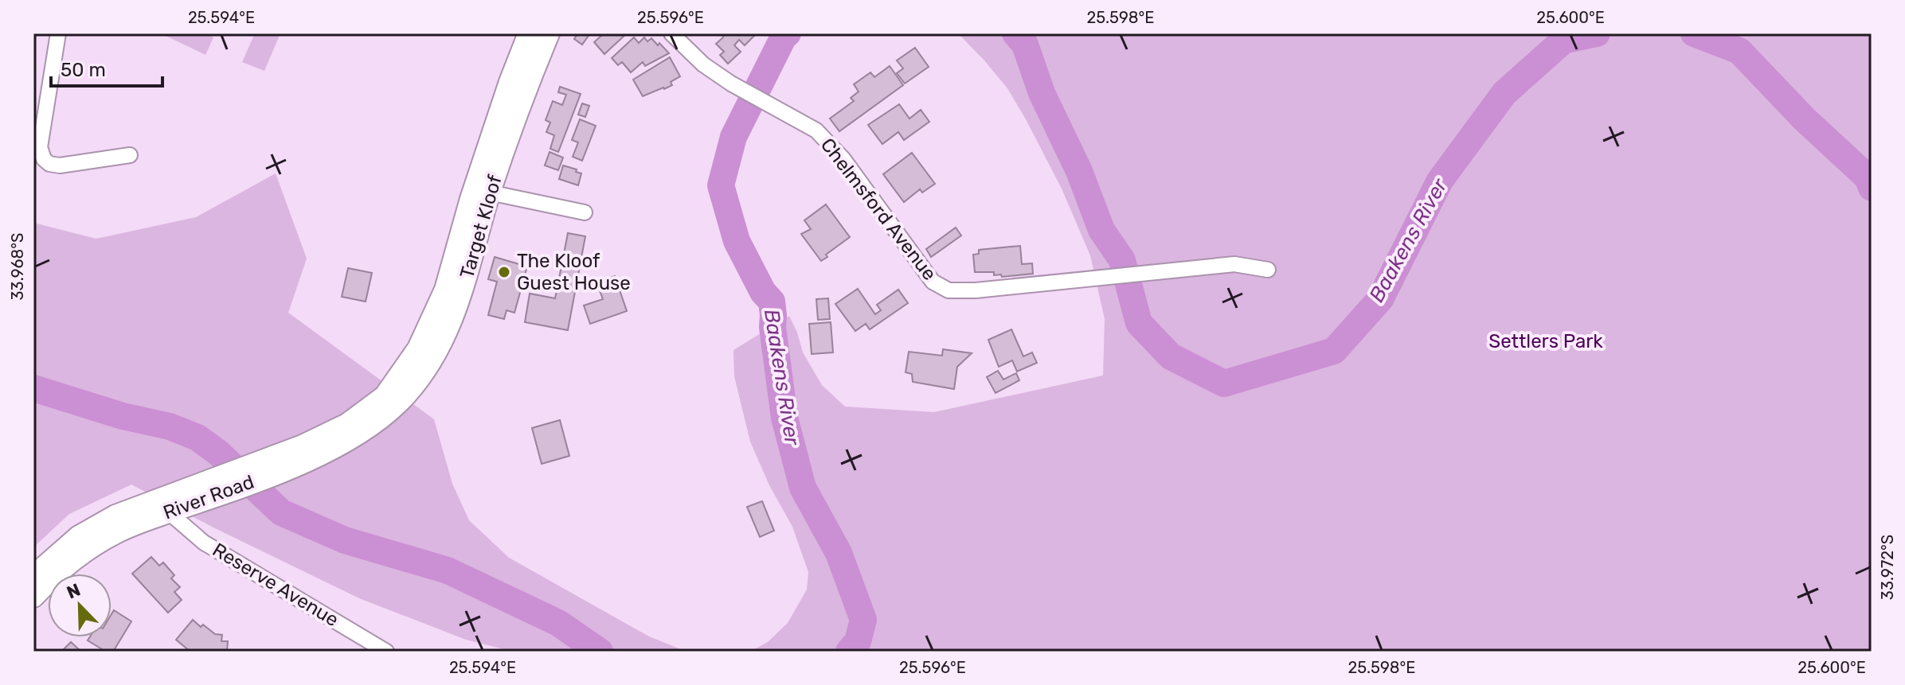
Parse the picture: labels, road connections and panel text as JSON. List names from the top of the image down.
{
  "streets": {
    "main road": ["Target Kloof", "River Road"],
    "street": ["Chelmsford Avenue", "Reserve Avenue"]
  },
  "crossings": [
    ["Target Kloof", "River Road"],
    ["River Road", "Reserve Avenue"]
  ],
  "water": ["Baakens River"],
  "parks": ["Settlers Park"],
  "places": ["The Kloof Guest House"],
  "scale_bar": "50 m",
  "north": "top left",
  "coordinates": [
    "25.594°E",
    "25.596°E",
    "25.598°E",
    "25.600°E",
    "33.968°S",
    "33.972°S"
  ]
}
